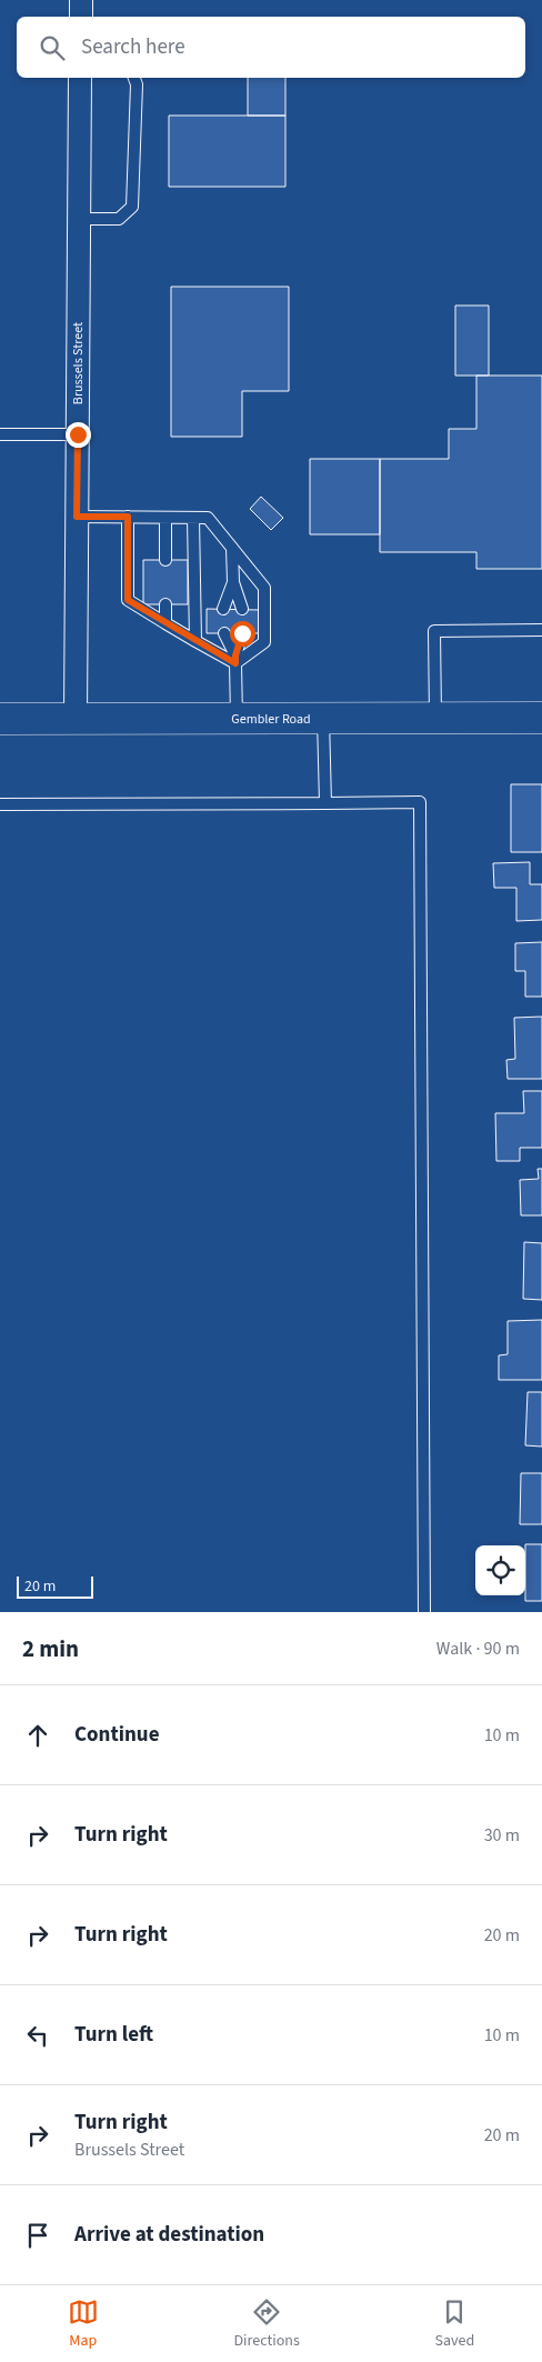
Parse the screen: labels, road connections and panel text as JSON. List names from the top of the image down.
{
  "streets": {
    "main road": ["Gembler Road"],
    "street": ["Brussels Street"]
  },
  "crossings": [
    ["Brussels Street", "Gembler Road"]
  ],
  "scale_bar": "20 m",
  "page": {
    "search": "Search here",
    "scale": "20 m",
    "heading": ["2 min", "Walk · 90 m"],
    "list": [
      ["Continue", "10 m"],
      ["Turn right", "30 m"],
      ["Turn right", "20 m"],
      ["Turn left", "10 m"],
      ["Turn right", "Brussels Street", "20 m"],
      "Arrive at destination"
    ],
    "nav": ["Map", "Directions", "Saved"]
  }
}
